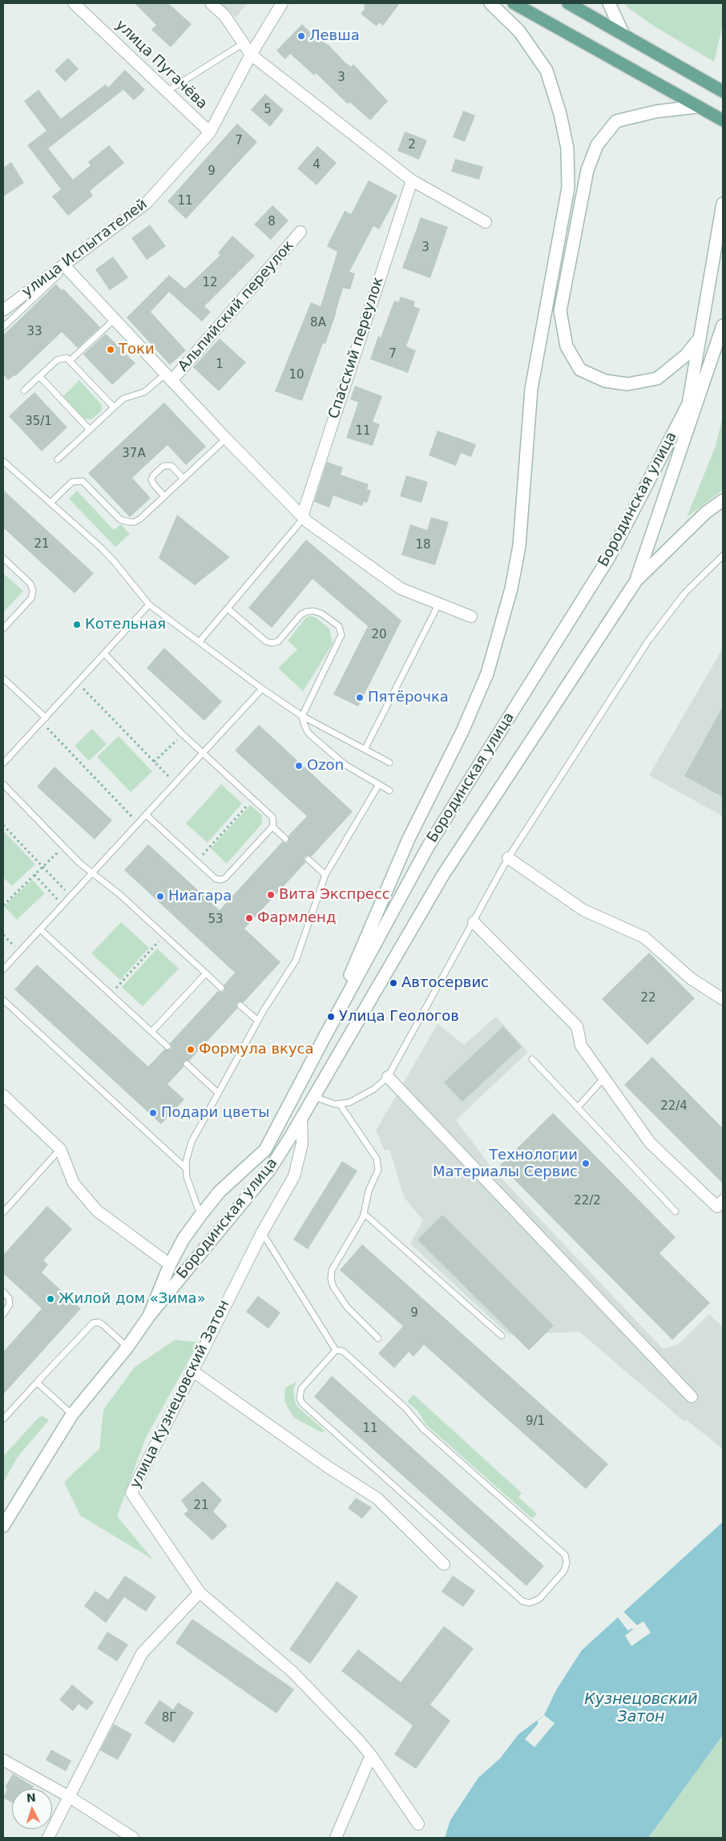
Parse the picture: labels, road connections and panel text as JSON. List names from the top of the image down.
{
  "streets": {
    "street": [
      "улица Пугачёва",
      "улица Испытателей",
      "Альпийский переулок",
      "Спасский переулок",
      "Бородинская улица",
      "улица Кузнецовский Затон"
    ]
  },
  "crossings": [
    ["улица Пугачёва", "улица Испытателей"],
    ["Бородинская улица", "улица Кузнецовский Затон"]
  ],
  "water": ["Кузнецовский Затон"],
  "places": [
    "Левша",
    "Токи",
    "Котельная",
    "Пятёрочка",
    "Ozon",
    "Вита Экспресс",
    "Ниагара",
    "Фармленд",
    "Автосервис",
    "Улица Геологов",
    "Формула вкуса",
    "Подари цветы",
    "Технологии Материалы Сервис",
    "Жилой дом «Зима»"
  ],
  "house_numbers": [
    "3",
    "5",
    "7",
    "2",
    "4",
    "9",
    "11",
    "8",
    "3",
    "12",
    "8А",
    "33",
    "7",
    "1",
    "10",
    "35/1",
    "11",
    "37А",
    "21",
    "18",
    "20",
    "53",
    "22",
    "22/4",
    "22/2",
    "9",
    "9/1",
    "11",
    "21",
    "8Г"
  ],
  "north": "top"
}
